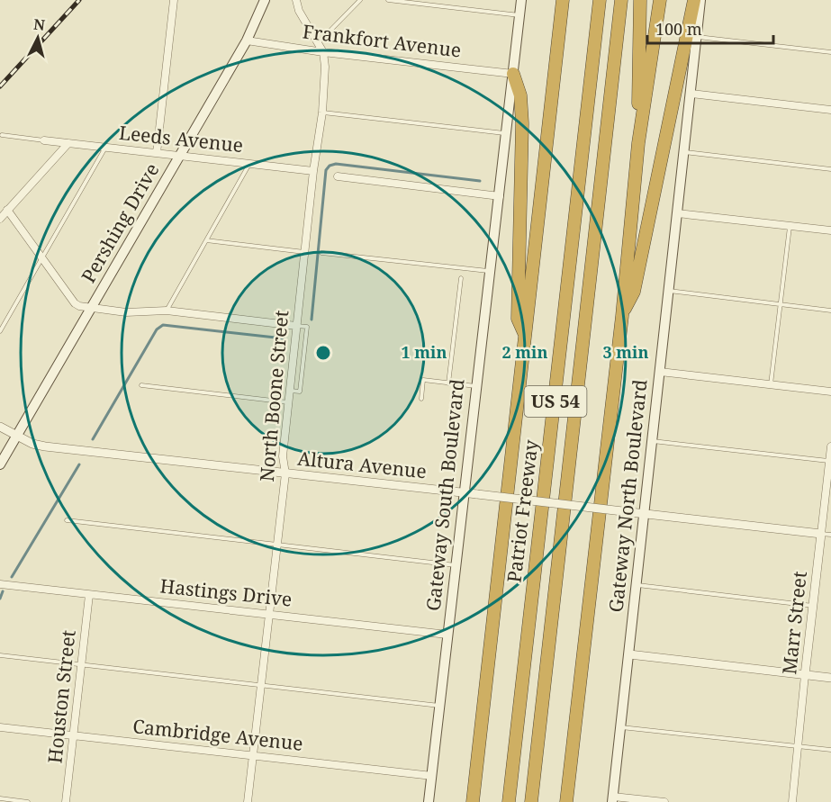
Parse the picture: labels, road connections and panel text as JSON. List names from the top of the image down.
{
  "streets": {
    "highway": ["US 54", "Patriot Freeway"],
    "main road": ["Pershing Drive", "Gateway South Boulevard", "Gateway North Boulevard"],
    "street": [
      "Frankfort Avenue",
      "Leeds Avenue",
      "North Boone Street",
      "Altura Avenue",
      "Hastings Drive",
      "Marr Street",
      "Houston Street",
      "Cambridge Avenue"
    ]
  },
  "crossings": [
    ["Frankfort Avenue", "Pershing Drive"],
    ["Frankfort Avenue", "North Boone Street"],
    ["Frankfort Avenue", "Gateway South Boulevard"],
    ["Leeds Avenue", "Pershing Drive"],
    ["Leeds Avenue", "North Boone Street"],
    ["Pershing Drive", "Altura Avenue"],
    ["North Boone Street", "Altura Avenue"],
    ["North Boone Street", "Hastings Drive"],
    ["North Boone Street", "Cambridge Avenue"],
    ["Altura Avenue", "Gateway South Boulevard"],
    ["Altura Avenue", "Gateway North Boulevard"],
    ["Altura Avenue", "Marr Street"],
    ["Gateway South Boulevard", "Hastings Drive"],
    ["Gateway South Boulevard", "Cambridge Avenue"],
    ["Hastings Drive", "Houston Street"],
    ["Houston Street", "Cambridge Avenue"]
  ],
  "scale_bar": "100 m",
  "north": "top",
  "rings": ["1 min", "2 min", "3 min"]
}
